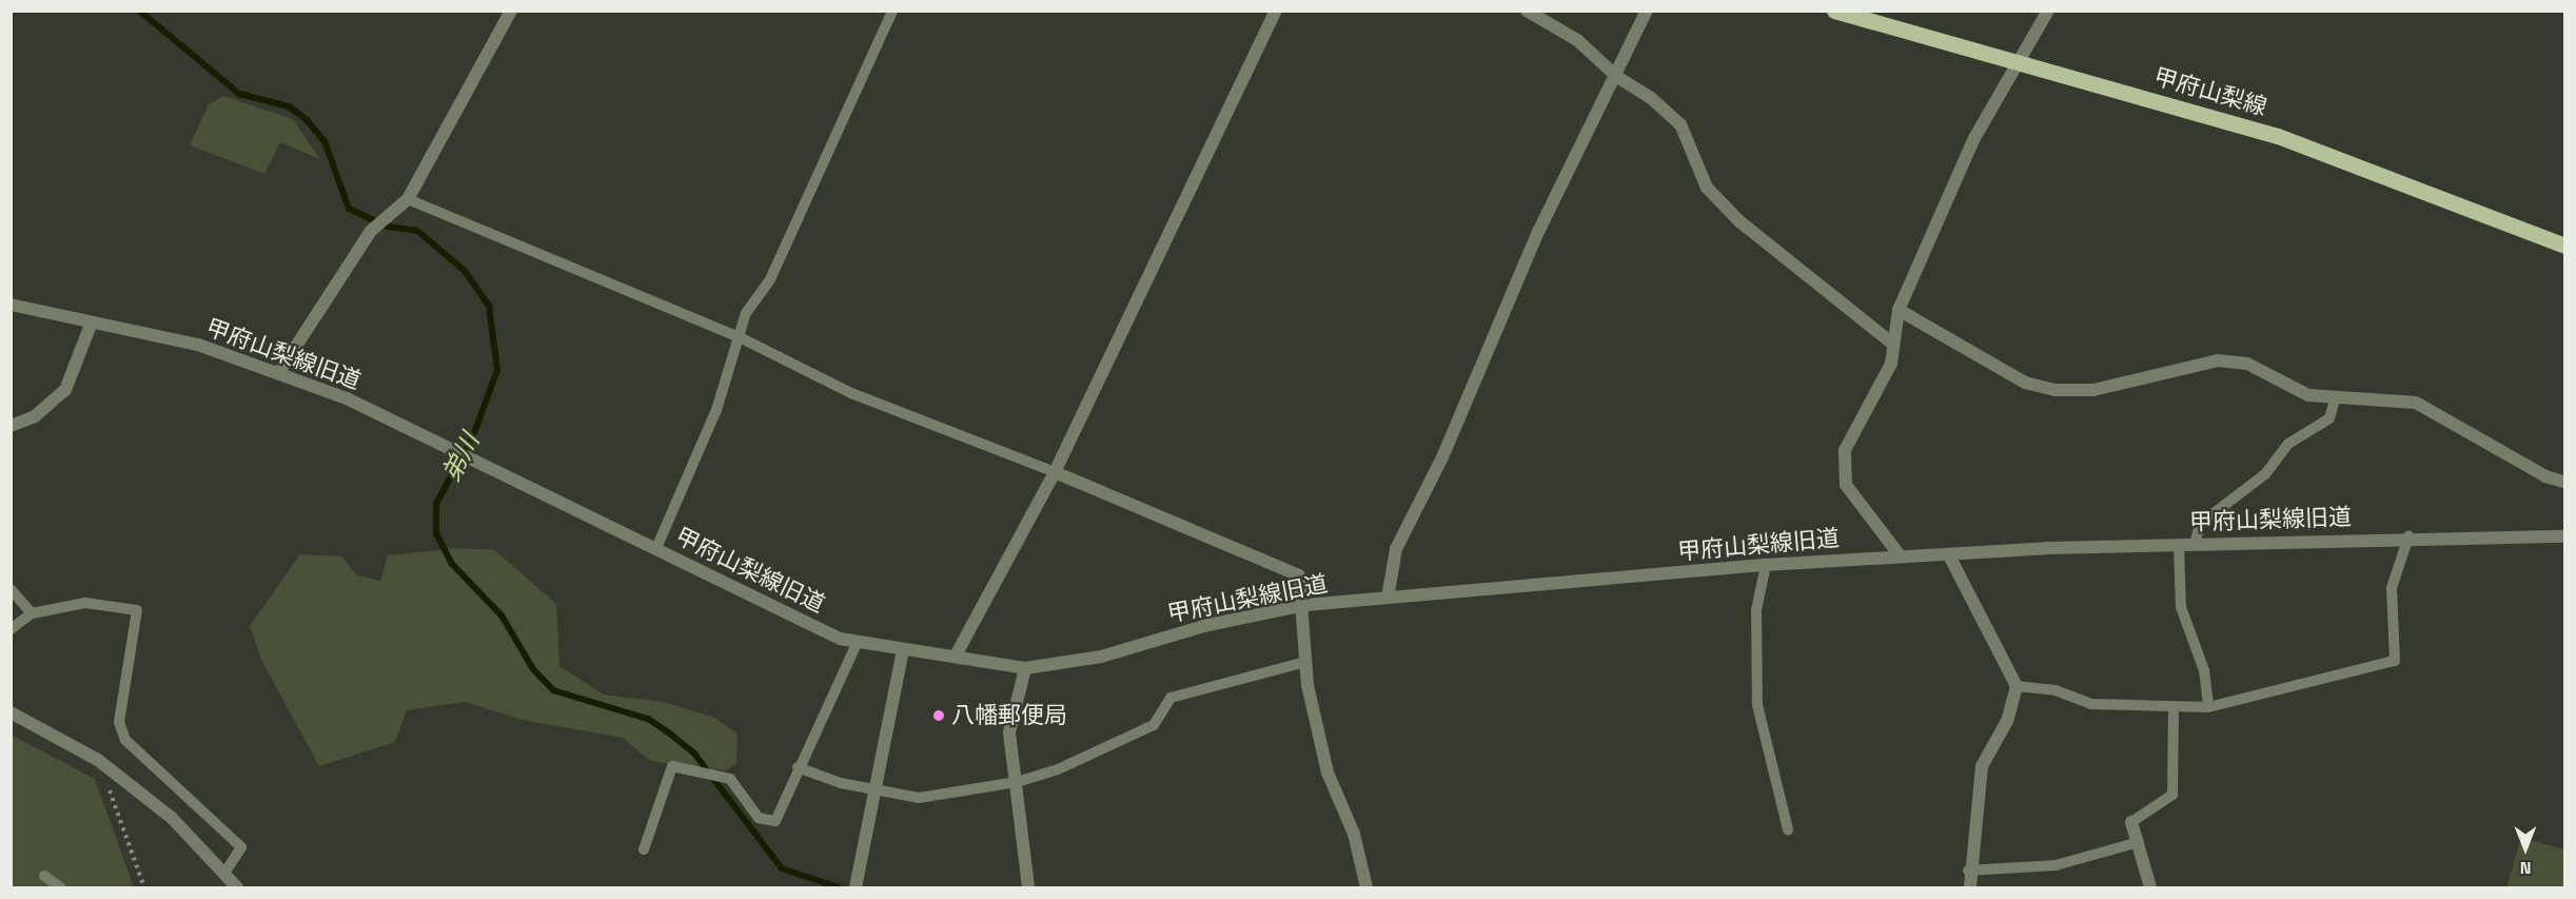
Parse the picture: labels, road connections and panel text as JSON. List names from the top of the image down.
{
  "streets": {
    "main road": ["甲府山梨線"],
    "street": ["甲府山梨線旧道"]
  },
  "water": ["弟川"],
  "places": ["八幡郵便局"],
  "north": "bottom"
}
